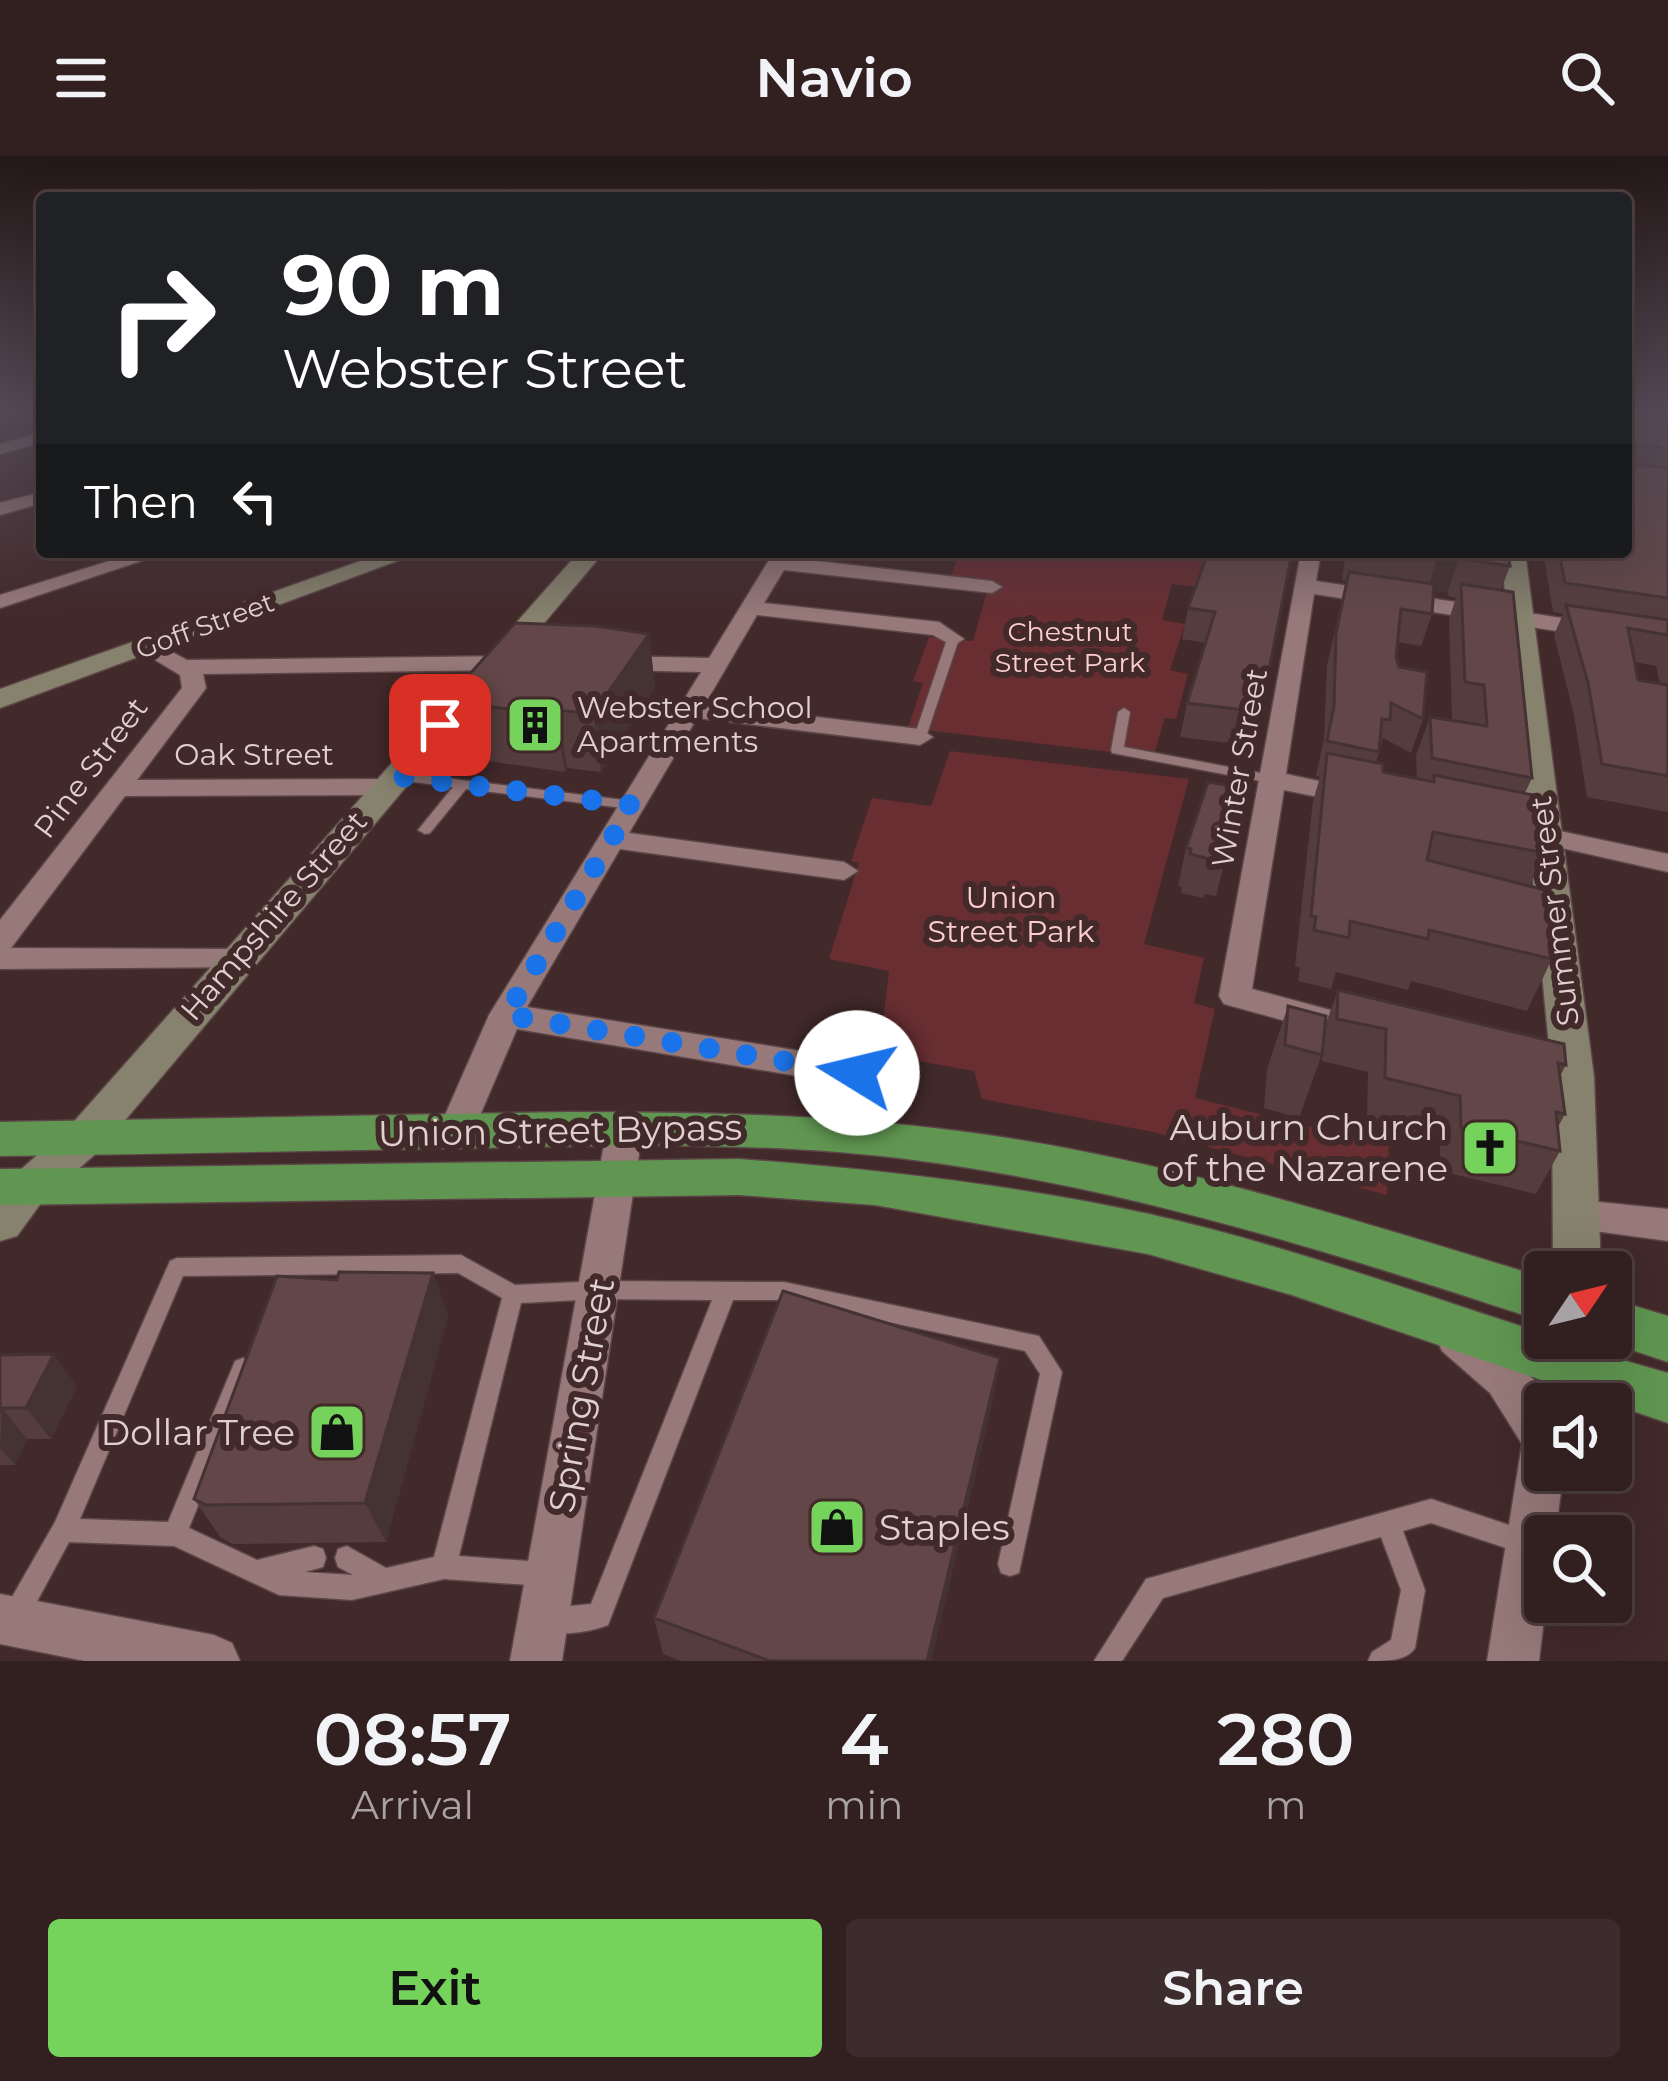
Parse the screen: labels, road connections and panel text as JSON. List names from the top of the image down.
{
  "streets": {
    "highway": ["Union Street Bypass"],
    "street": [
      "Goff Street",
      "Oak Street",
      "Pine Street",
      "Winter Street",
      "Summer Street",
      "Hampshire Street",
      "Spring Street"
    ]
  },
  "crossings": [
    ["Oak Street", "Pine Street"],
    ["Oak Street", "Hampshire Street"],
    ["Hampshire Street", "Union Street Bypass"],
    ["Union Street Bypass", "Spring Street"]
  ],
  "parks": ["Chestnut Street Park", "Union Street Park"],
  "places": {
    "building": ["Webster School Apartments"],
    "church": ["Auburn Church of the Nazarene"],
    "shop": ["Dollar Tree", "Staples"]
  },
  "north": "top right",
  "page": {
    "header": "Navio",
    "turn": ["90 m", "Webster Street"],
    "then": "Then",
    "eta": [
      "08:57",
      "Arrival",
      "4",
      "min",
      "280",
      "m"
    ],
    "buttons": ["Exit", "Share"]
  }
}
